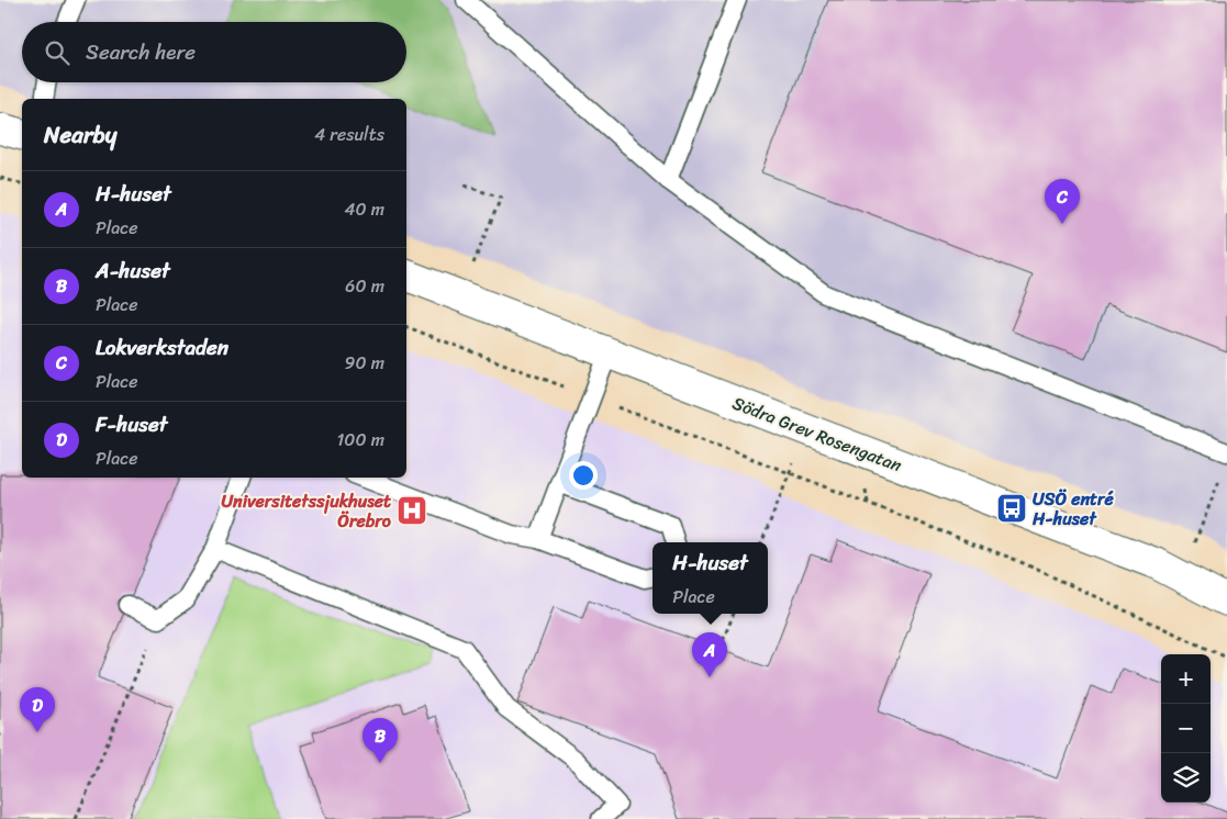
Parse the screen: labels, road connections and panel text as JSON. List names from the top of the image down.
{
  "streets": {
    "street": ["Södra Grev Rosengatan"]
  },
  "places": {
    "bus stop": ["USÖ entré H-huset"],
    "hospital": ["Universitetssjukhuset Örebro"]
  },
  "page": {
    "search": "Search here",
    "heading": ["Nearby", "4 results"],
    "list": [
      {
        "mark": "A",
        "name": "H-huset",
        "note": "Place",
        "value": "40 m"
      },
      {
        "mark": "B",
        "name": "A-huset",
        "note": "Place",
        "value": "60 m"
      },
      {
        "mark": "C",
        "name": "Lokverkstaden",
        "note": "Place",
        "value": "90 m"
      },
      {
        "mark": "D",
        "name": "F-huset",
        "note": "Place",
        "value": "100 m"
      }
    ],
    "pins": [
      "C",
      "A",
      "D",
      "B"
    ],
    "popup": ["H-huset", "Place"],
    "map_buttons": ["+", "−"]
  }
}
